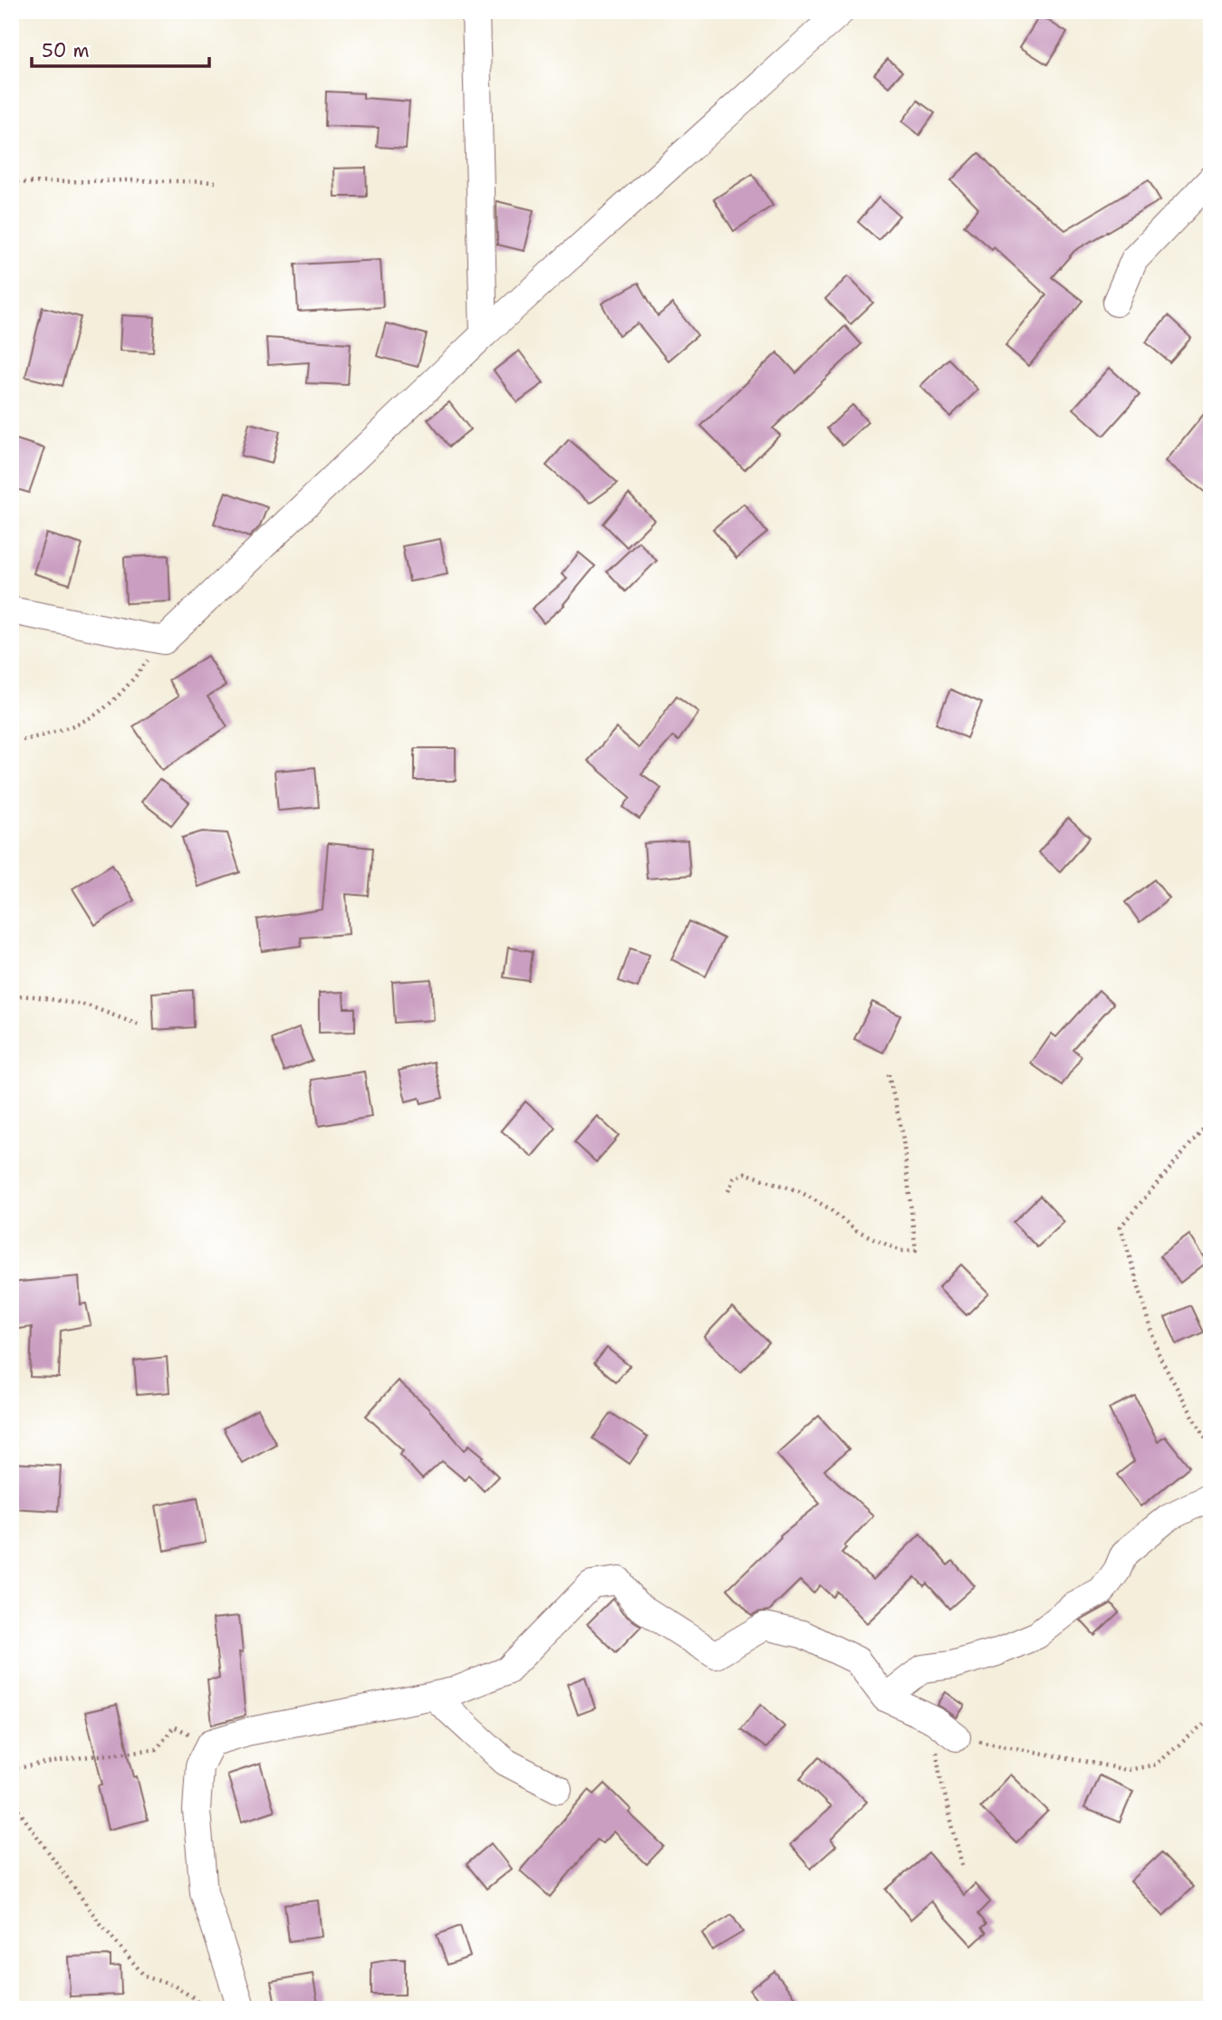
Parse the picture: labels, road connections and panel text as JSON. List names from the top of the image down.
{
  "scale_bar": "50 m"
}
